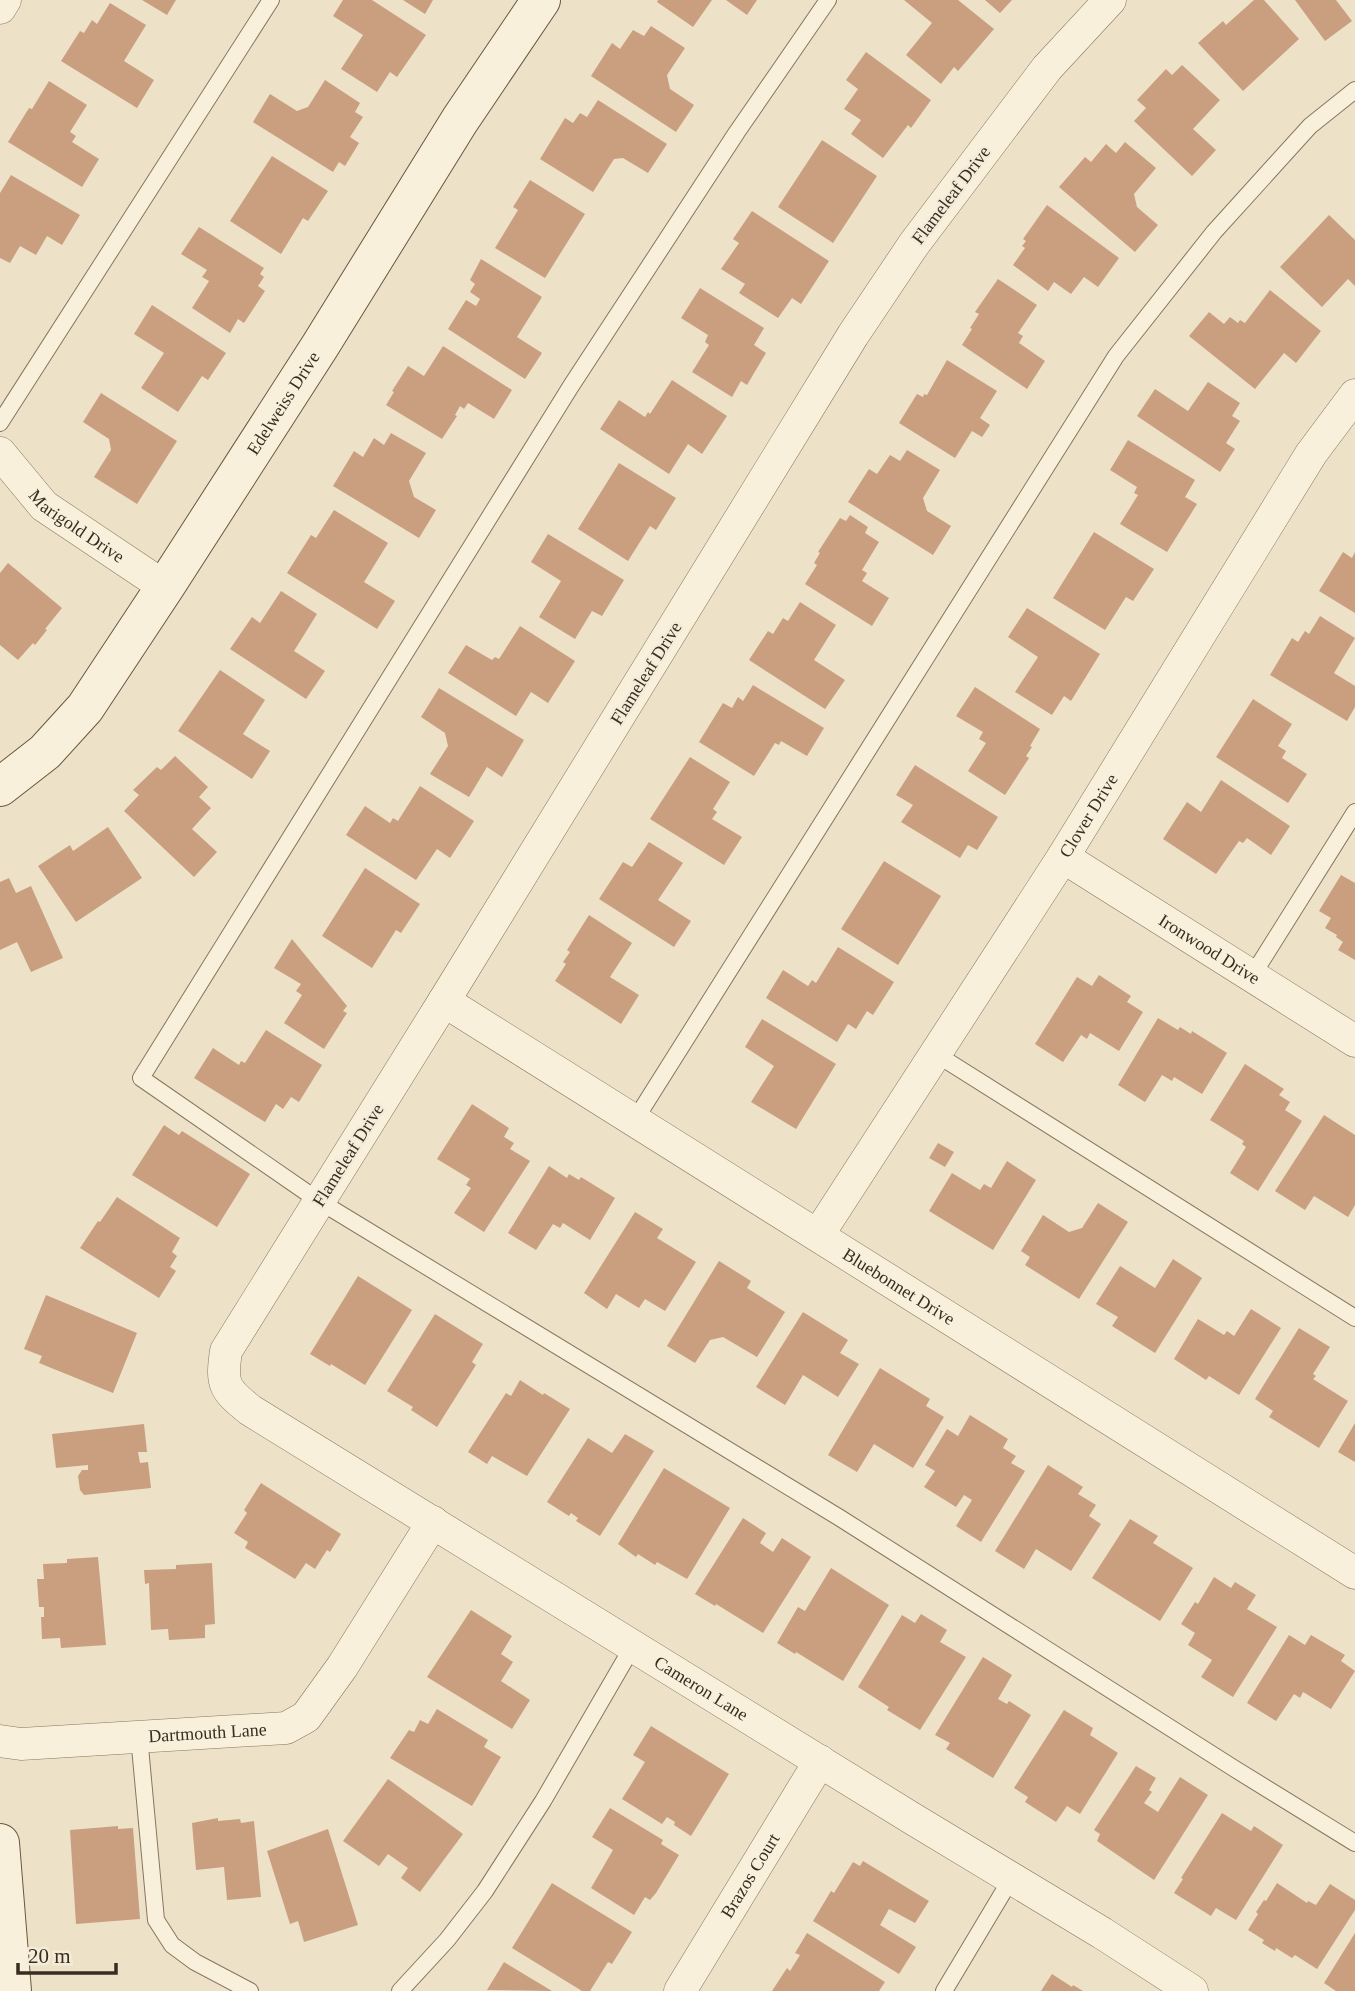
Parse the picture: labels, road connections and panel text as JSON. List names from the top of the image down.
{
  "streets": {
    "street": [
      "Flameleaf Drive",
      "Edelweiss Drive",
      "Marigold Drive",
      "Clover Drive",
      "Ironwood Drive",
      "Bluebonnet Drive",
      "Cameron Lane",
      "Dartmouth Lane",
      "Brazos Court"
    ]
  },
  "crossings": [
    ["Flameleaf Drive", "Bluebonnet Drive"],
    ["Flameleaf Drive", "Cameron Lane"],
    ["Edelweiss Drive", "Marigold Drive"],
    ["Clover Drive", "Ironwood Drive"],
    ["Clover Drive", "Bluebonnet Drive"],
    ["Cameron Lane", "Dartmouth Lane"],
    ["Cameron Lane", "Brazos Court"]
  ],
  "scale_bar": "20 m"
}
